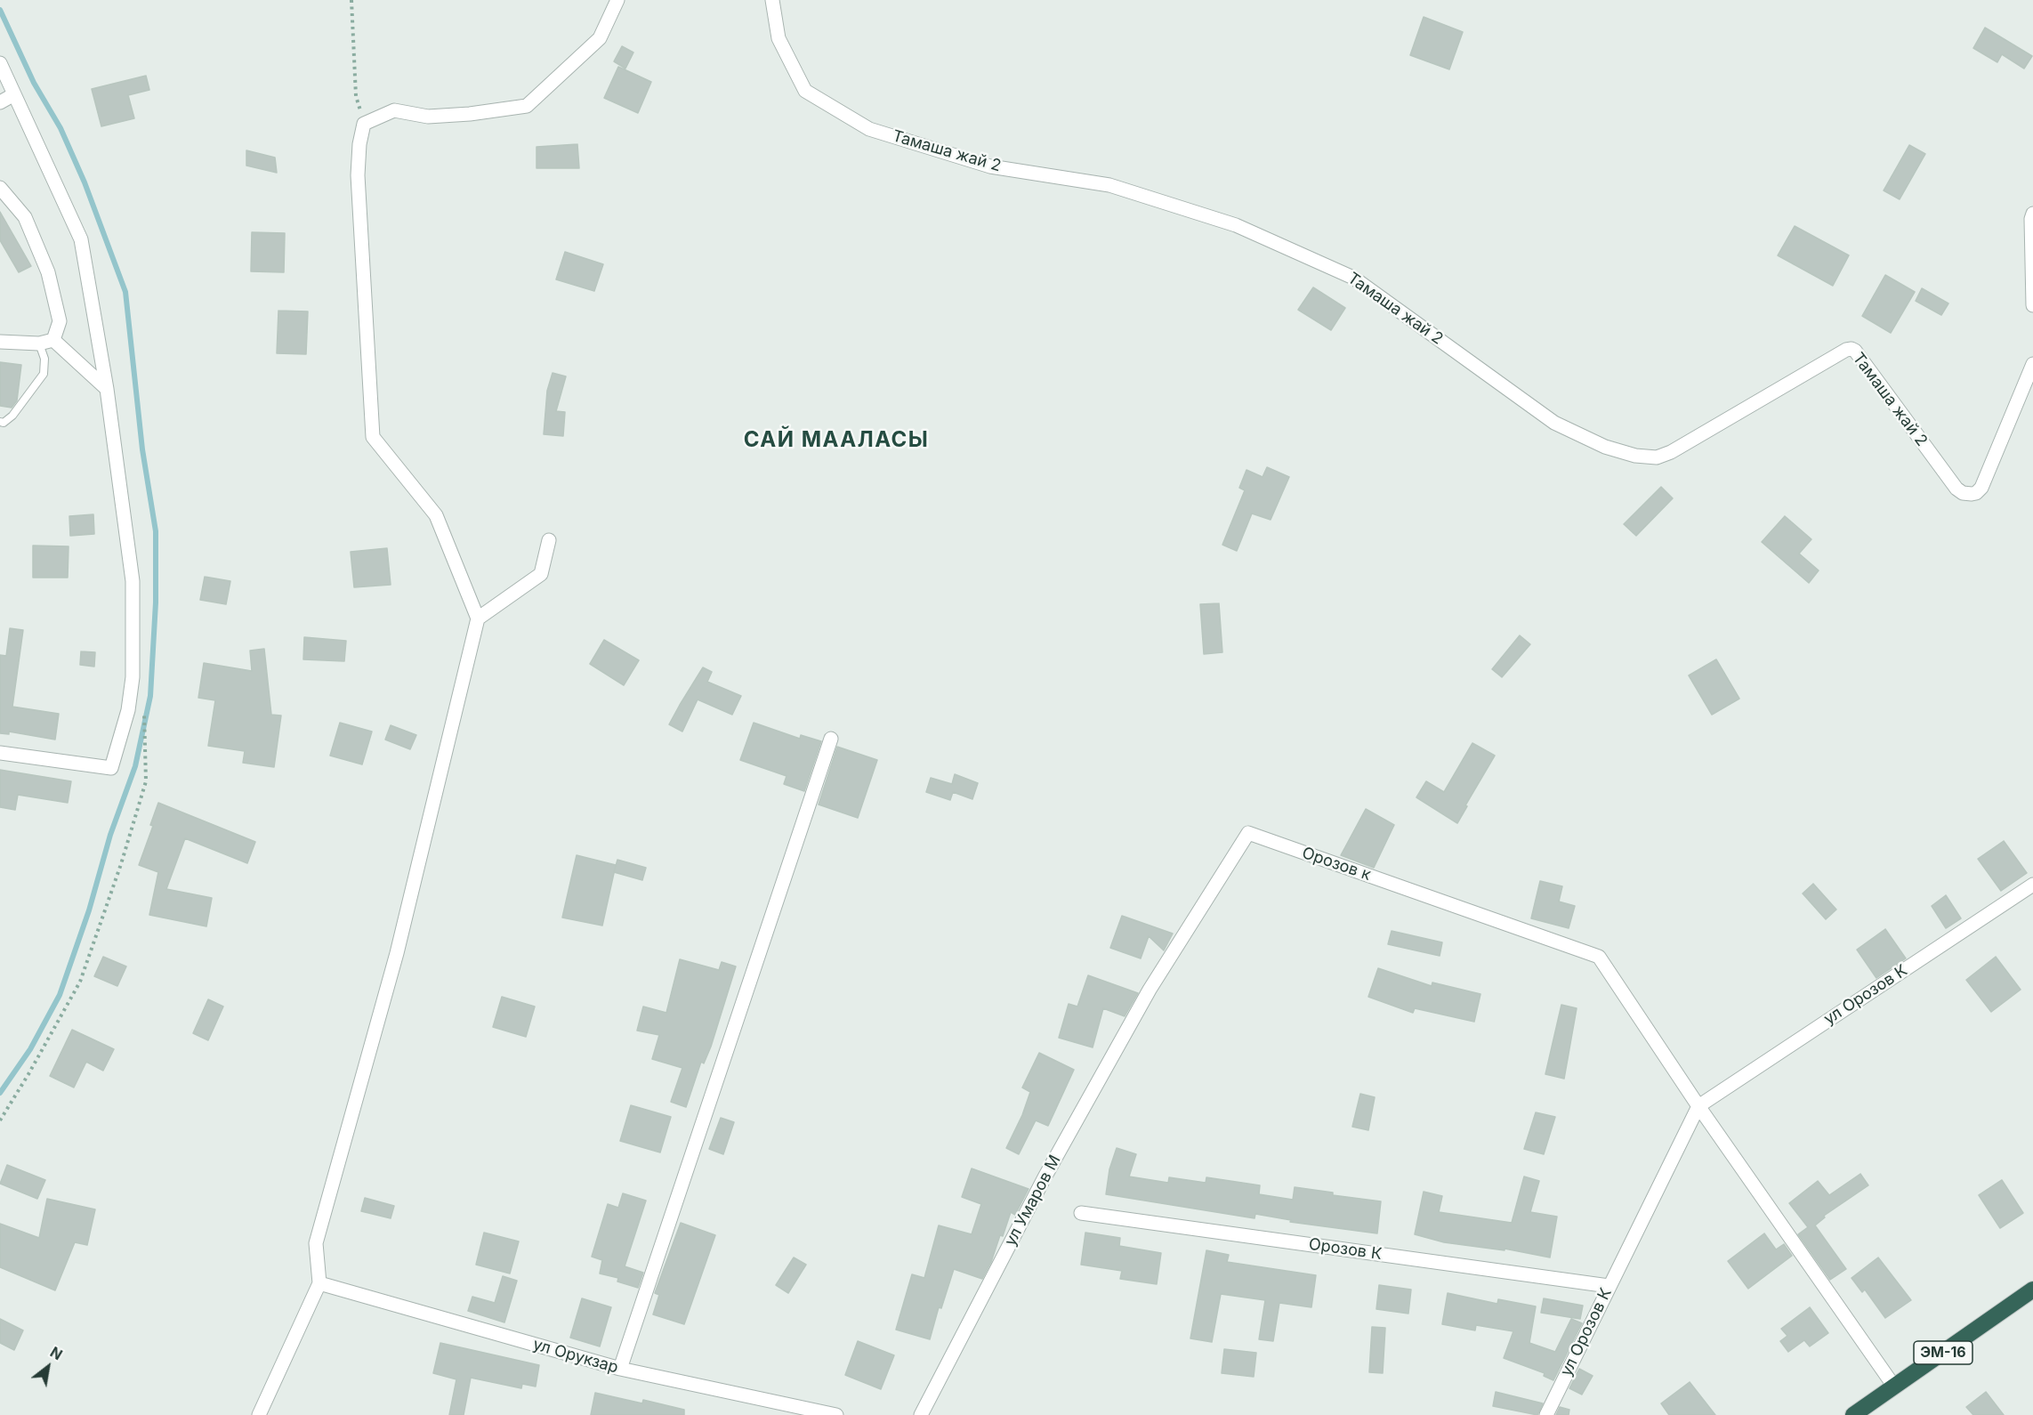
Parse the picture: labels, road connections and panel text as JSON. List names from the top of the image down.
{
  "streets": {
    "highway": ["ЭМ-16"],
    "street": [
      "Тамаша жай 2",
      "Орозов к",
      "ул Орозов К",
      "ул Умаров М",
      "Орозов К",
      "ул Орукзар"
    ]
  },
  "crossings": [
    ["Орозов к", "ул Орозов К"],
    ["Орозов к", "ул Умаров М"],
    ["ул Орозов К", "Орозов К"]
  ],
  "districts": ["САЙ МААЛАСЫ"],
  "north": "top right"
}
